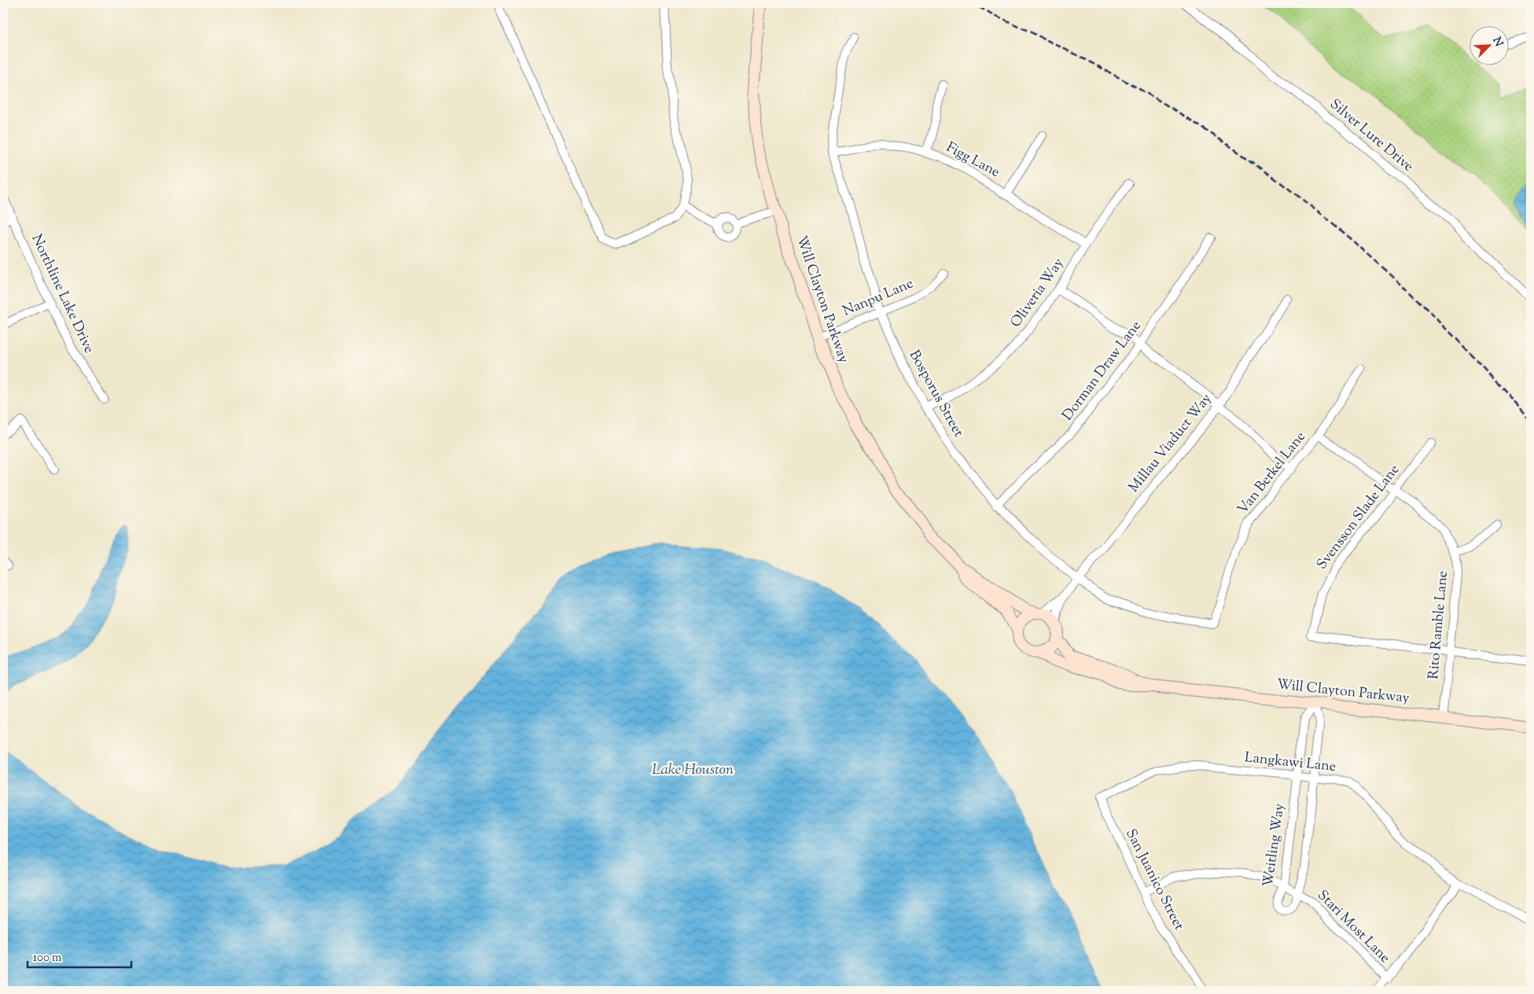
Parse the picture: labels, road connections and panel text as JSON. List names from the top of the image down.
{
  "streets": {
    "street": [
      "Silver Lure Drive",
      "Figg Lane",
      "Oliveria Way",
      "Northline Lake Drive",
      "Nanpu Lane",
      "Will Clayton Parkway",
      "Dorman Draw Lane",
      "Bosporus Street",
      "Millau Viaduct Way",
      "Van Berkel Lane",
      "Svensson Slade Lane",
      "Rito Ramble Lane",
      "Langkawi Lane",
      "Weitling Way",
      "San Juanico Street",
      "Stari Most Lane"
    ]
  },
  "crossings": [
    ["Figg Lane", "Oliveria Way"],
    ["Figg Lane", "Bosporus Street"],
    ["Oliveria Way", "Bosporus Street"],
    ["Nanpu Lane", "Will Clayton Parkway"],
    ["Nanpu Lane", "Bosporus Street"],
    ["Will Clayton Parkway", "Millau Viaduct Way"],
    ["Will Clayton Parkway", "Rito Ramble Lane"],
    ["Will Clayton Parkway", "Weitling Way"],
    ["Dorman Draw Lane", "Bosporus Street"],
    ["Bosporus Street", "Millau Viaduct Way"],
    ["Bosporus Street", "Van Berkel Lane"],
    ["Van Berkel Lane", "Rito Ramble Lane"],
    ["Svensson Slade Lane", "Rito Ramble Lane"],
    ["Langkawi Lane", "Weitling Way"],
    ["Langkawi Lane", "San Juanico Street"],
    ["Weitling Way", "Stari Most Lane"],
    ["San Juanico Street", "Stari Most Lane"]
  ],
  "water": ["Lake Houston"],
  "scale_bar": "100 m",
  "north": "top right"
}
